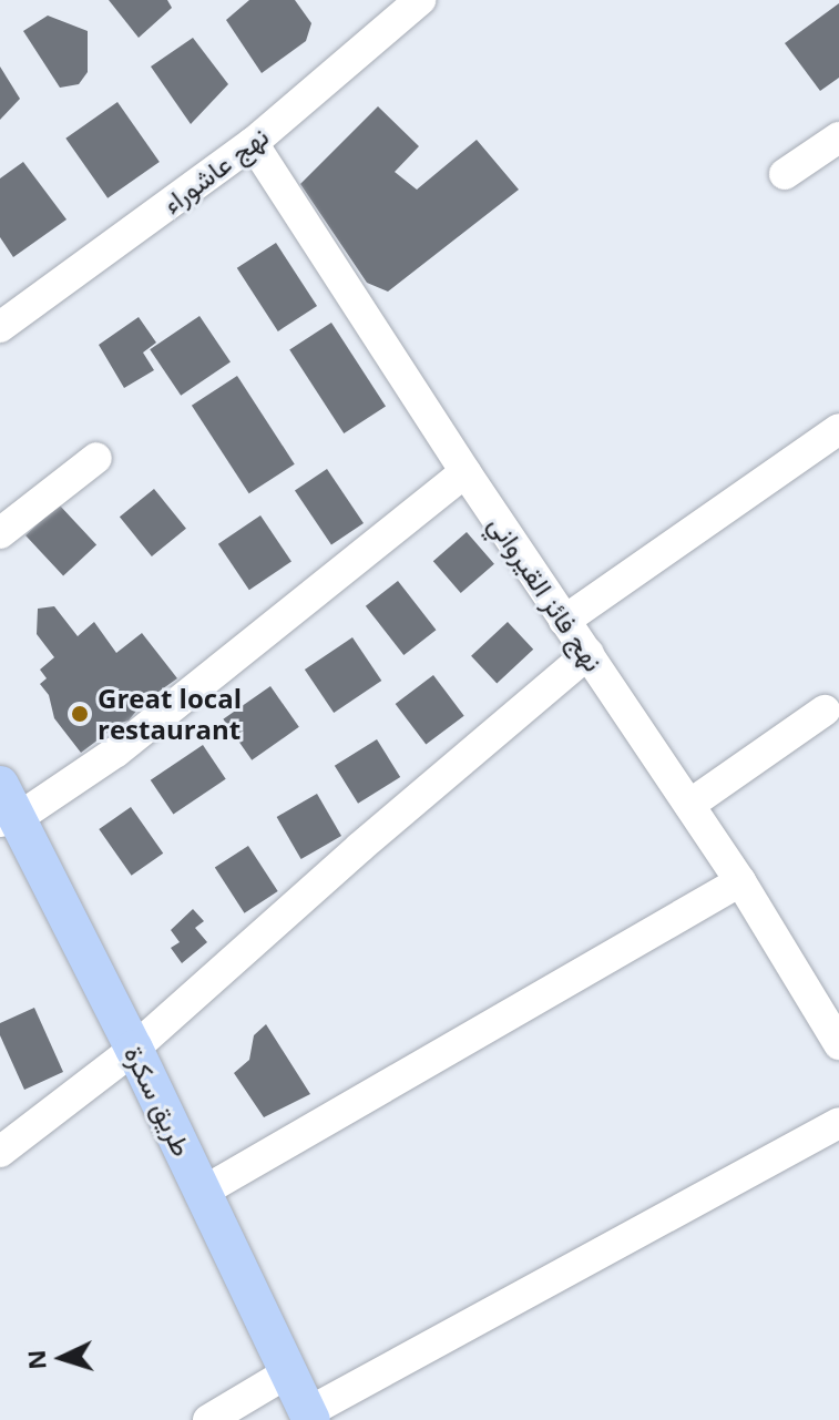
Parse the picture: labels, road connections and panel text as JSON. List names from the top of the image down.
{
  "streets": {
    "main road": ["طريق سكرة"],
    "street": ["نهج عاشوراء", "نهج فائز القيرواني"]
  },
  "crossings": [
    ["نهج عاشوراء", "نهج فائز القيرواني"]
  ],
  "places": ["Great local restaurant"],
  "north": "left"
}
